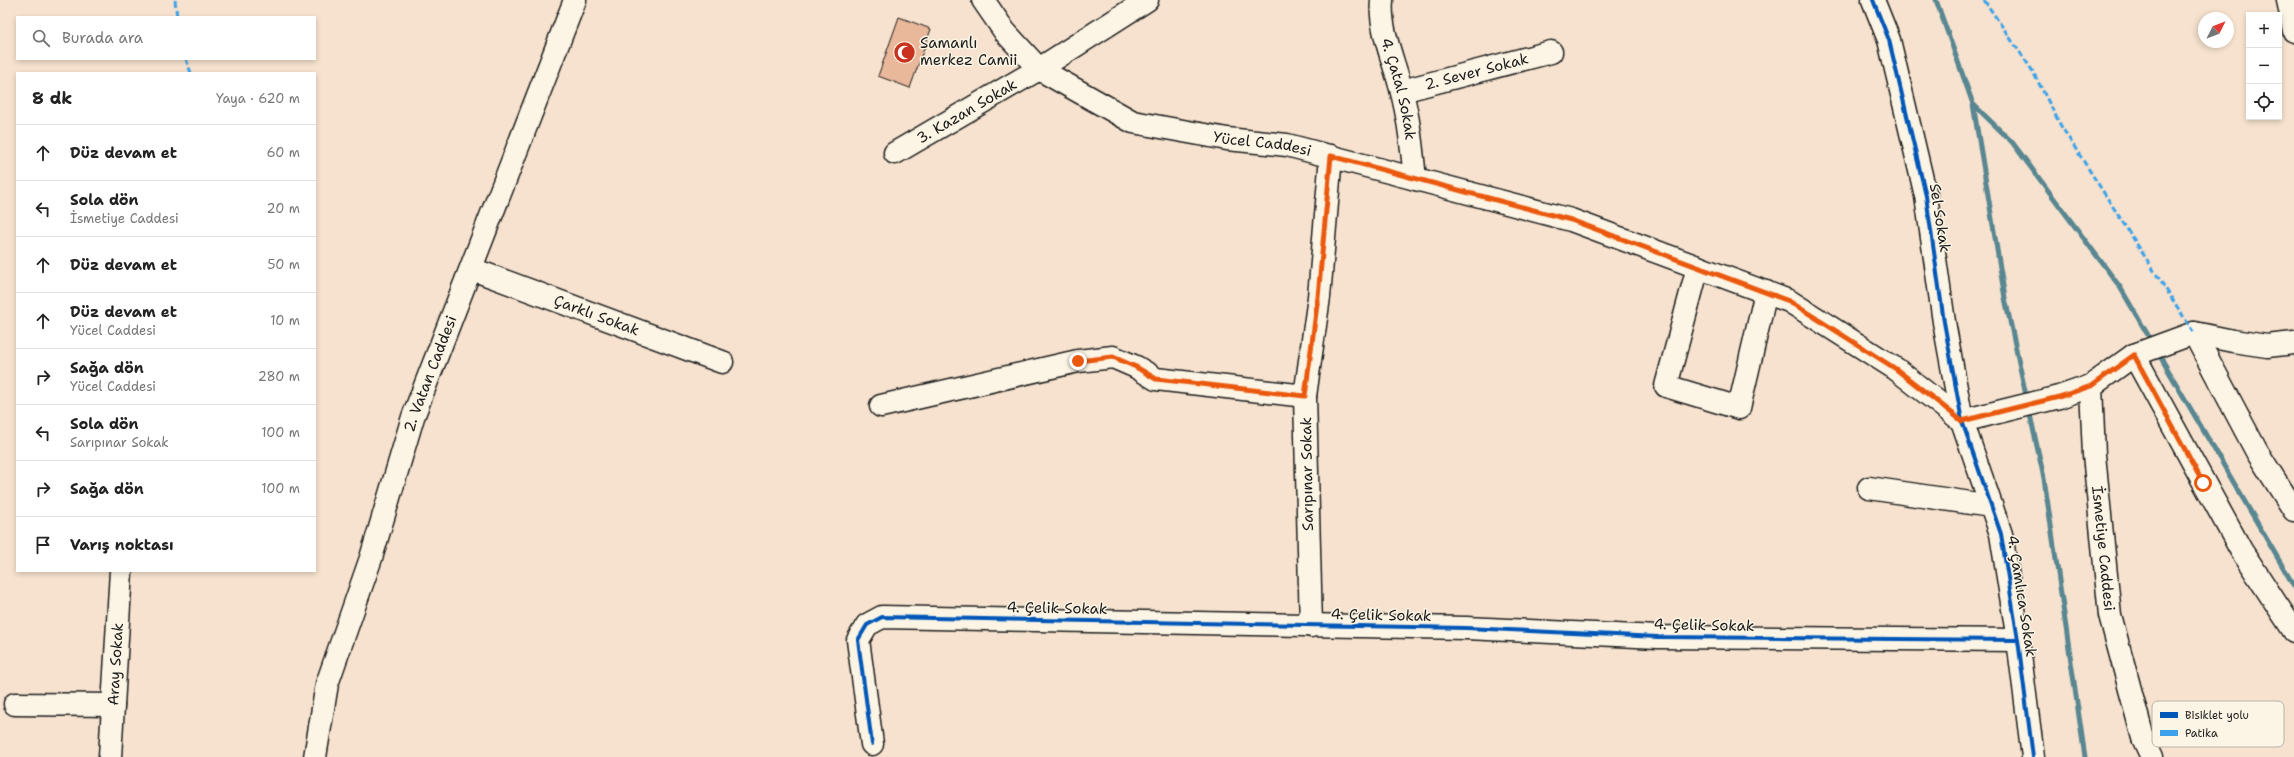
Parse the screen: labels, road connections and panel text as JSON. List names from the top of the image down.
{
  "streets": {
    "street": [
      "2. Sever Sokak",
      "4. Çatal Sokak",
      "3. Kazan Sokak",
      "Yücel Caddesi",
      "Sel Sokak",
      "Çarklı Sokak",
      "2. Vatan Caddesi",
      "Sarıpınar Sokak",
      "İsmetiye Caddesi",
      "4. Çamlıca Sokak",
      "4. Çelik Sokak",
      "Aray Sokak"
    ]
  },
  "crossings": [
    ["2. Sever Sokak", "4. Çatal Sokak"],
    ["4. Çatal Sokak", "Yücel Caddesi"],
    ["3. Kazan Sokak", "Yücel Caddesi"],
    ["Yücel Caddesi", "Sel Sokak"],
    ["Yücel Caddesi", "Sarıpınar Sokak"],
    ["Yücel Caddesi", "4. Çamlıca Sokak"],
    ["Sel Sokak", "4. Çamlıca Sokak"],
    ["Çarklı Sokak", "2. Vatan Caddesi"],
    ["Sarıpınar Sokak", "4. Çelik Sokak"],
    ["4. Çamlıca Sokak", "4. Çelik Sokak"]
  ],
  "places": {
    "mosque": ["Samanlı merkez Camii"]
  },
  "legend": ["Bisiklet yolu", "Patika"],
  "north": "top right",
  "page": {
    "map_buttons": ["+", "−"],
    "search": "Burada ara",
    "heading": ["8 dk", "Yaya · 620 m"],
    "list": [
      ["Düz devam et", "60 m"],
      ["Sola dön", "İsmetiye Caddesi", "20 m"],
      ["Düz devam et", "50 m"],
      ["Düz devam et", "Yücel Caddesi", "10 m"],
      ["Sağa dön", "Yücel Caddesi", "280 m"],
      ["Sola dön", "Sarıpınar Sokak", "100 m"],
      ["Sağa dön", "100 m"],
      "Varış noktası"
    ]
  }
}
